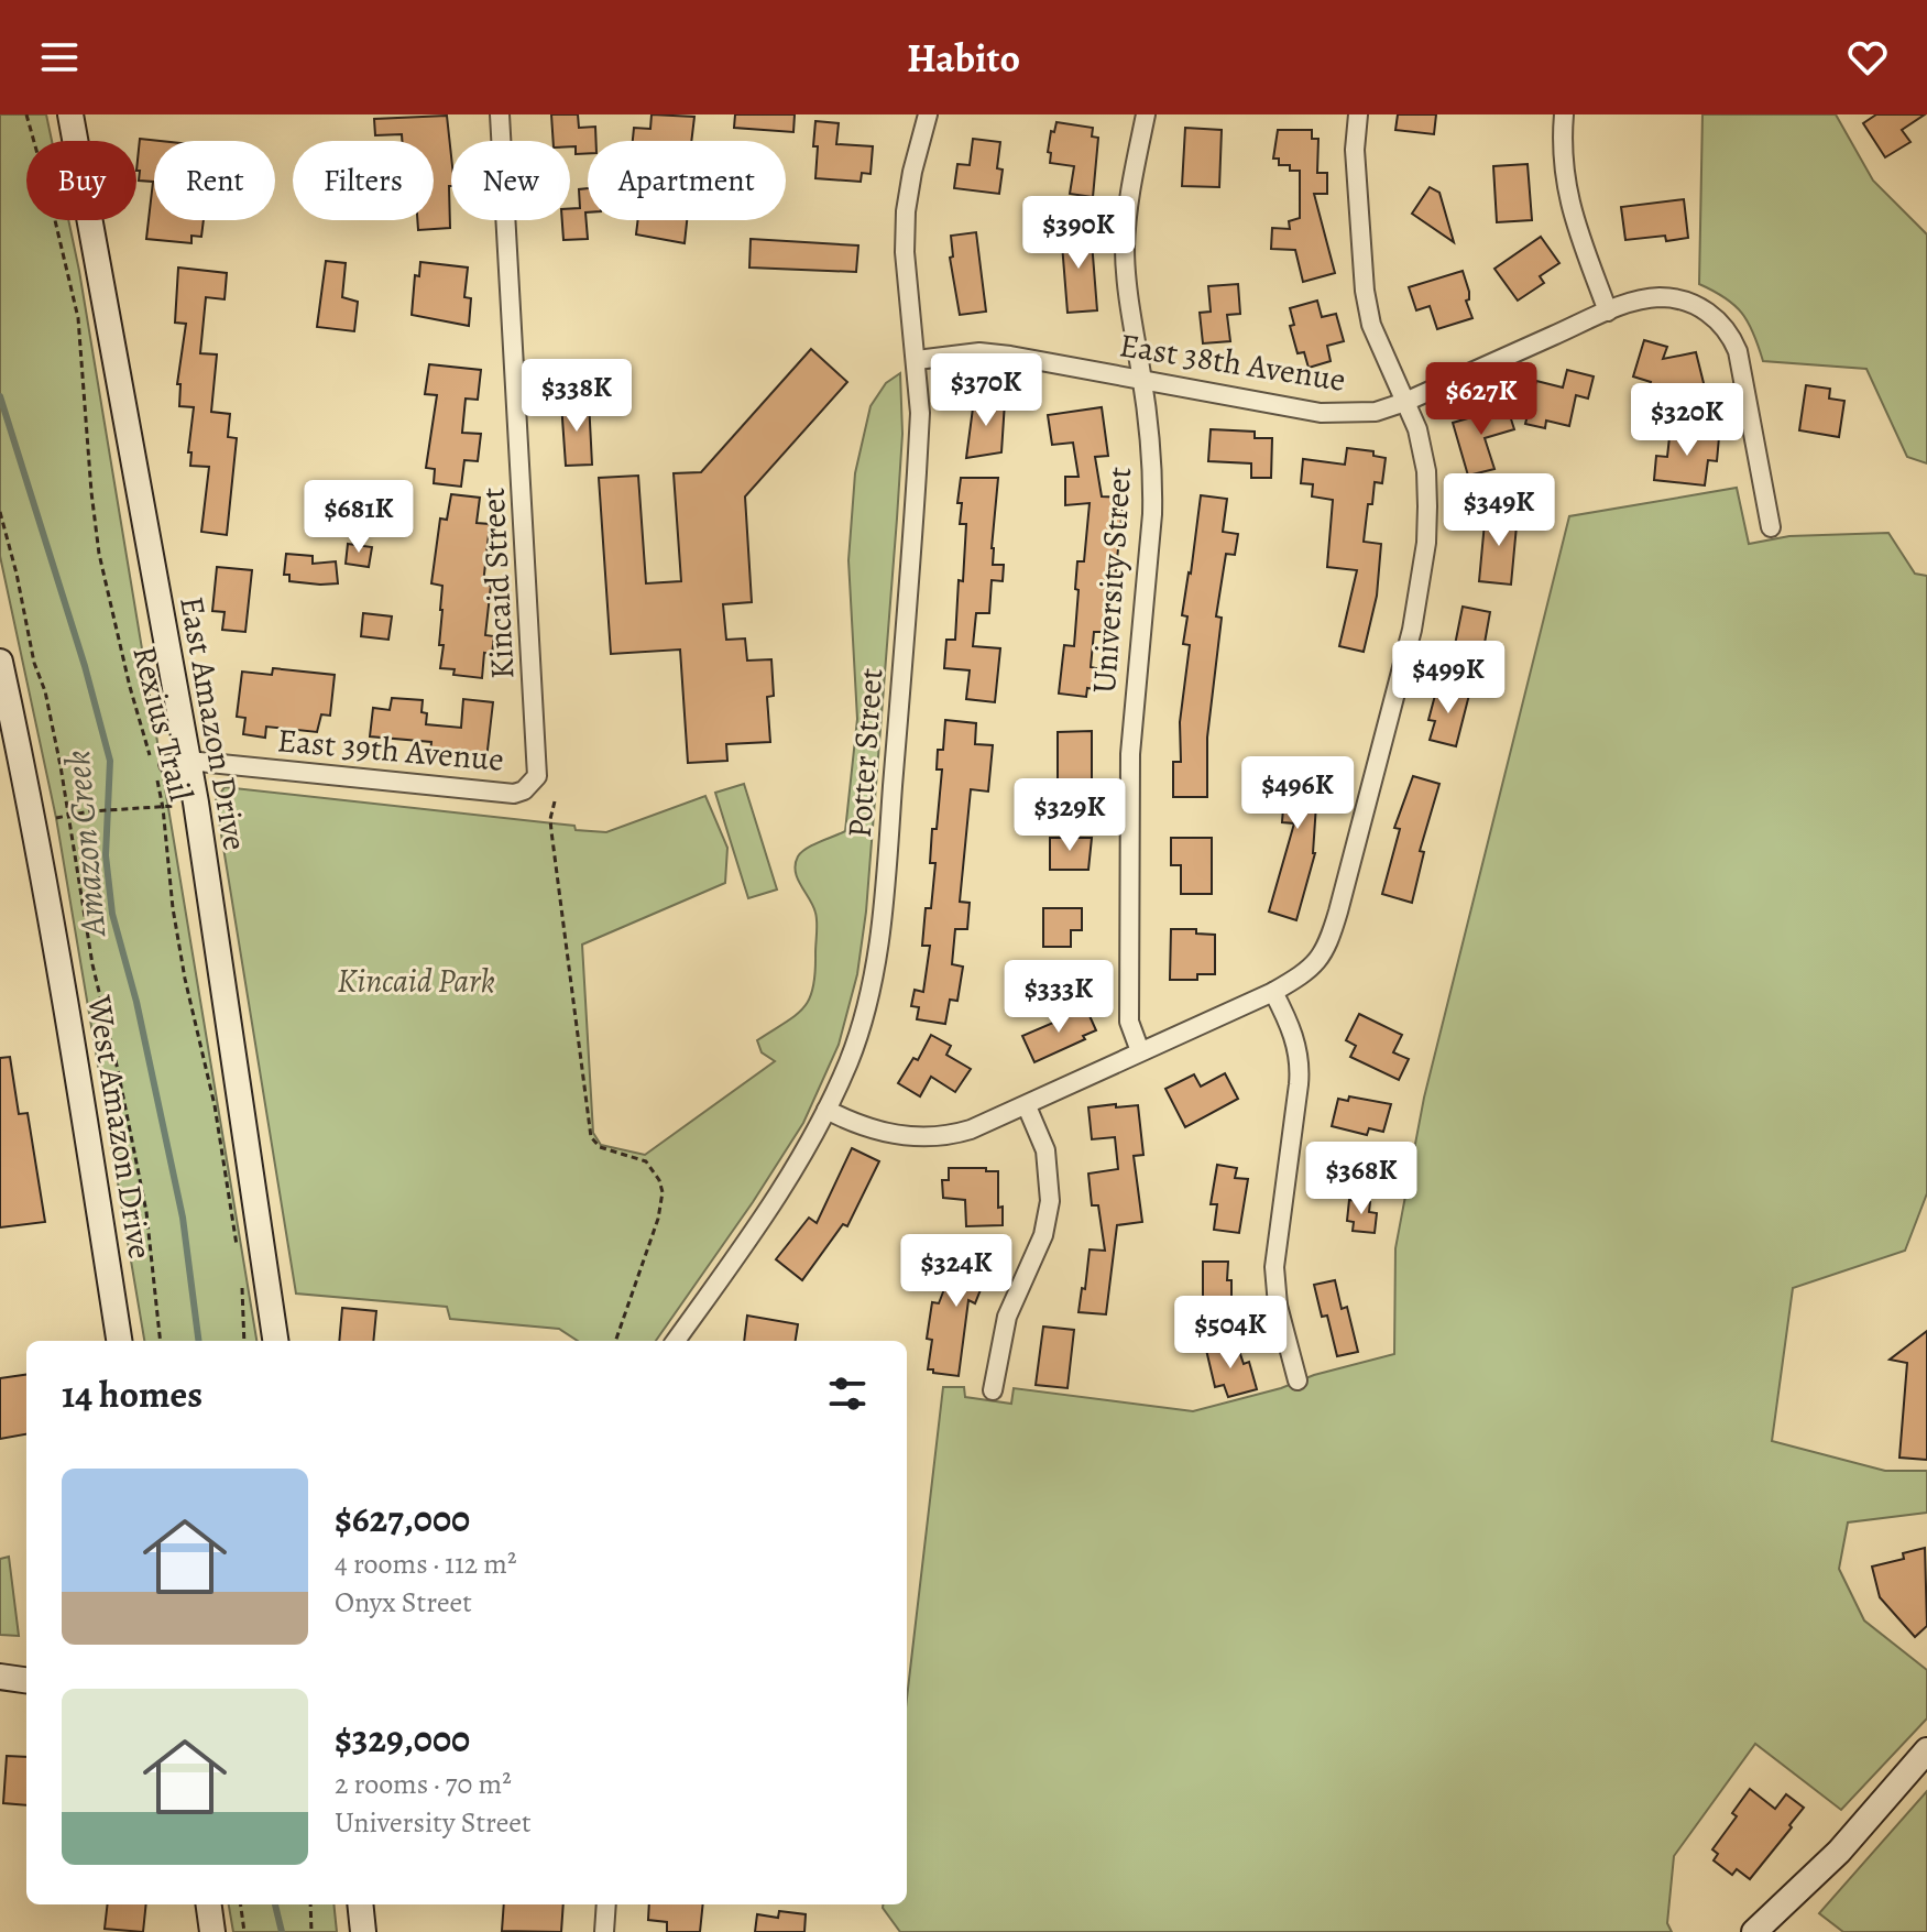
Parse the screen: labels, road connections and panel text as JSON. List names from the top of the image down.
{
  "streets": {
    "street": [
      "East 38th Avenue",
      "University Street",
      "Kincaid Street",
      "East Amazon Drive",
      "East 39th Avenue",
      "Potter Street",
      "West Amazon Drive"
    ],
    "path": ["Rexius Trail"]
  },
  "crossings": [
    ["East 38th Avenue", "University Street"],
    ["East 38th Avenue", "Potter Street"],
    ["Kincaid Street", "East 39th Avenue"],
    ["Rexius Trail", "East Amazon Drive"],
    ["Rexius Trail", "East 39th Avenue"],
    ["East Amazon Drive", "East 39th Avenue"]
  ],
  "water": ["Amazon Creek"],
  "parks": ["Kincaid Park"],
  "page": {
    "header": "Habito",
    "chip": [
      "Buy",
      "Rent",
      "Filters",
      "New",
      "Apartment"
    ],
    "price": [
      "$390K",
      "$370K",
      "$338K",
      "$627K",
      "$320K",
      "$349K",
      "$681K",
      "$499K",
      "$496K",
      "$329K",
      "$333K",
      "$368K",
      "$324K",
      "$504K"
    ],
    "heading": "14 homes",
    "list": [
      {
        "name": "$627,000",
        "note": "4 rooms · 112 m² · Onyx Street"
      },
      {
        "name": "$329,000",
        "note": "2 rooms · 70 m² · University Street"
      }
    ]
  }
}
